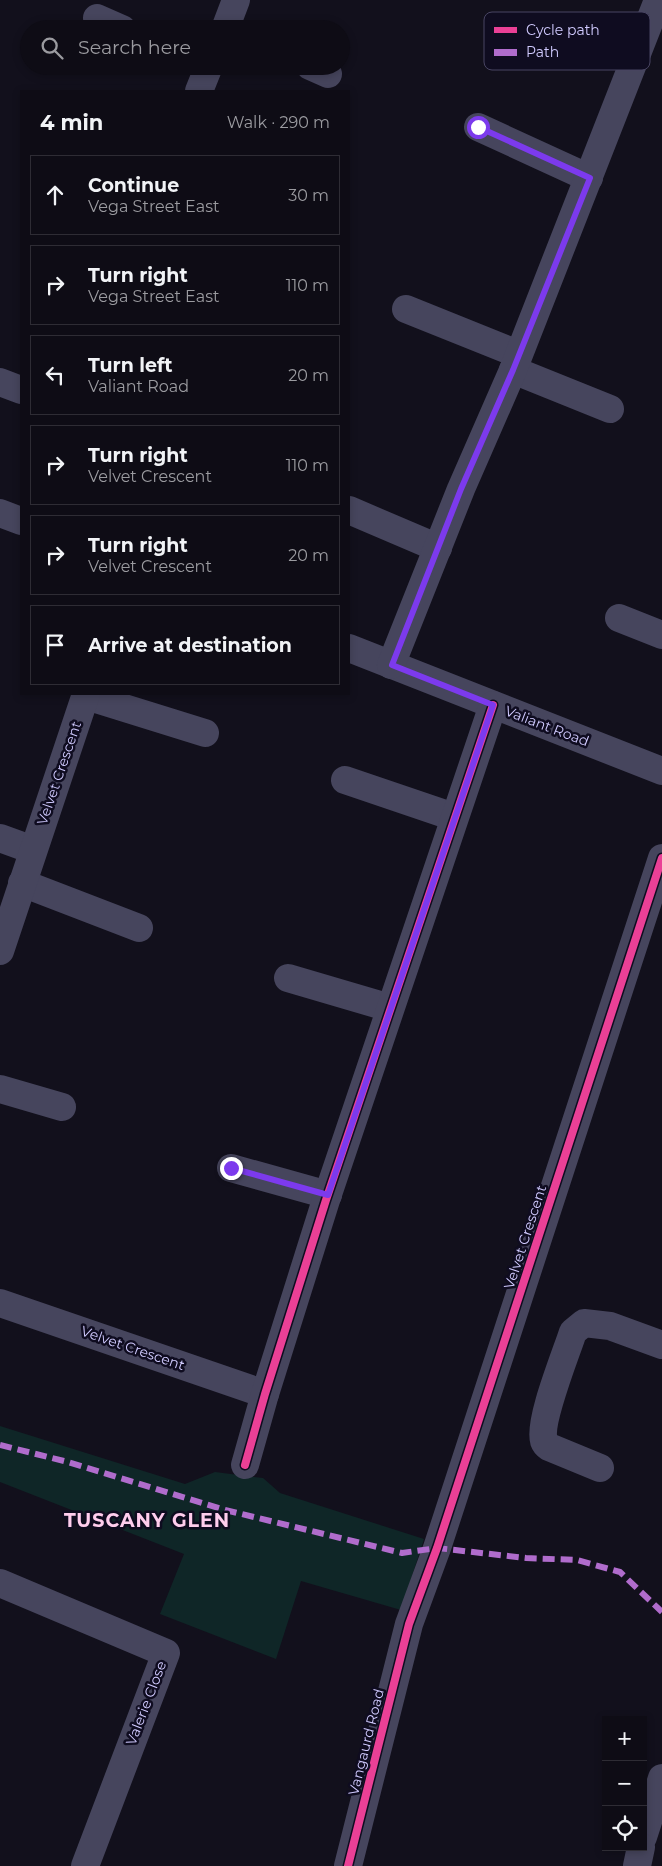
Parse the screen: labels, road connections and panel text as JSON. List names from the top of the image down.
{
  "streets": {
    "street": [
      "Valiant Road",
      "Velvet Crescent",
      "Valerie Close",
      "Vangaurd Road"
    ]
  },
  "crossings": [
    ["Velvet Crescent", "Vangaurd Road"]
  ],
  "districts": ["TUSCANY GLEN"],
  "legend": ["Cycle path", "Path"],
  "page": {
    "search": "Search here",
    "heading": ["4 min", "Walk · 290 m"],
    "list": [
      ["Continue", "Vega Street East", "30 m"],
      ["Turn right", "Vega Street East", "110 m"],
      ["Turn left", "Valiant Road", "20 m"],
      ["Turn right", "Velvet Crescent", "110 m"],
      ["Turn right", "Velvet Crescent", "20 m"],
      "Arrive at destination"
    ],
    "map_buttons": ["+", "−"]
  }
}
